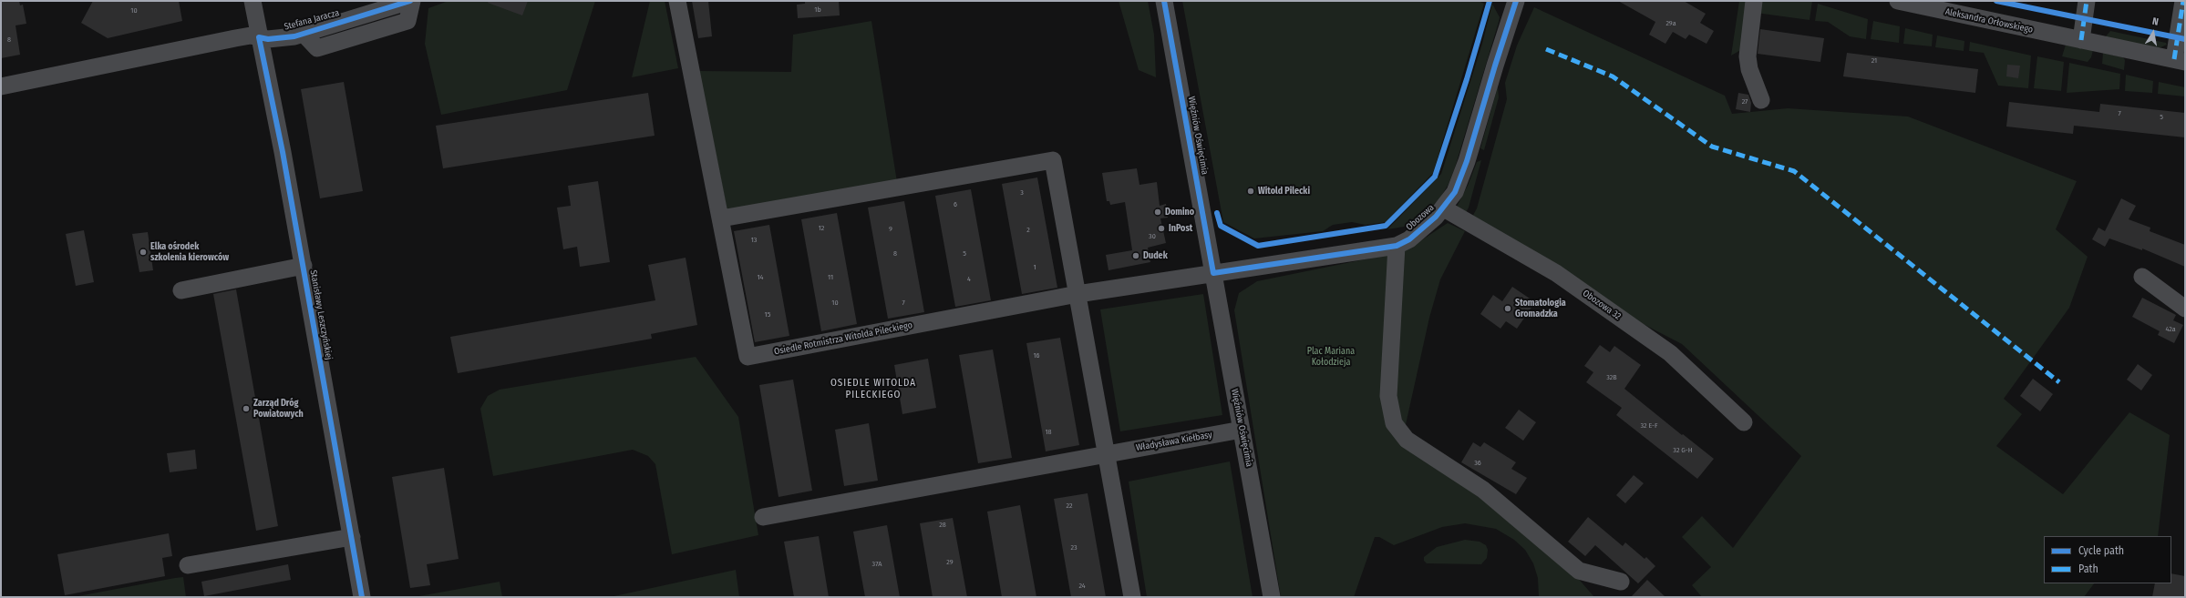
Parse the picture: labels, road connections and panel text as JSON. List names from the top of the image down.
{
  "streets": {
    "street": [
      "Stefana Jaracza",
      "Aleksandra Orłowskiego",
      "Więźniów Oświęcimia",
      "Obozowa",
      "Obozowa 32",
      "Stanisławy Leszczyńskiej",
      "Osiedle Rotmistrza Witolda Pileckiego",
      "Władysława Kiełbasy"
    ]
  },
  "crossings": [
    ["Stefana Jaracza", "Stanisławy Leszczyńskiej"],
    ["Więźniów Oświęcimia", "Obozowa"],
    ["Więźniów Oświęcimia", "Osiedle Rotmistrza Witolda Pileckiego"],
    ["Więźniów Oświęcimia", "Władysława Kiełbasy"],
    ["Obozowa", "Obozowa 32"],
    ["Obozowa", "Osiedle Rotmistrza Witolda Pileckiego"]
  ],
  "districts": ["OSIEDLE WITOLDA PILECKIEGO"],
  "parks": ["Plac Mariana Kołodzieja"],
  "places": [
    "Witold Pilecki",
    "Domino",
    "InPost",
    "Elka ośrodek szkolenia kierowców",
    "Dudek",
    "Stomatologia Gromadzka",
    "Zarząd Dróg Powiatowych"
  ],
  "house_numbers": [
    "1b",
    "10",
    "29a",
    "8",
    "21",
    "27",
    "7",
    "5",
    "3",
    "6",
    "12",
    "9",
    "2",
    "30",
    "13",
    "8",
    "5",
    "1",
    "14",
    "11",
    "4",
    "10",
    "7",
    "15",
    "42a",
    "16",
    "32B",
    "32 E-F",
    "18",
    "32 G-H",
    "36",
    "22",
    "28",
    "23",
    "29",
    "37A",
    "24"
  ],
  "legend": ["Cycle path", "Path"],
  "north": "top"
}
